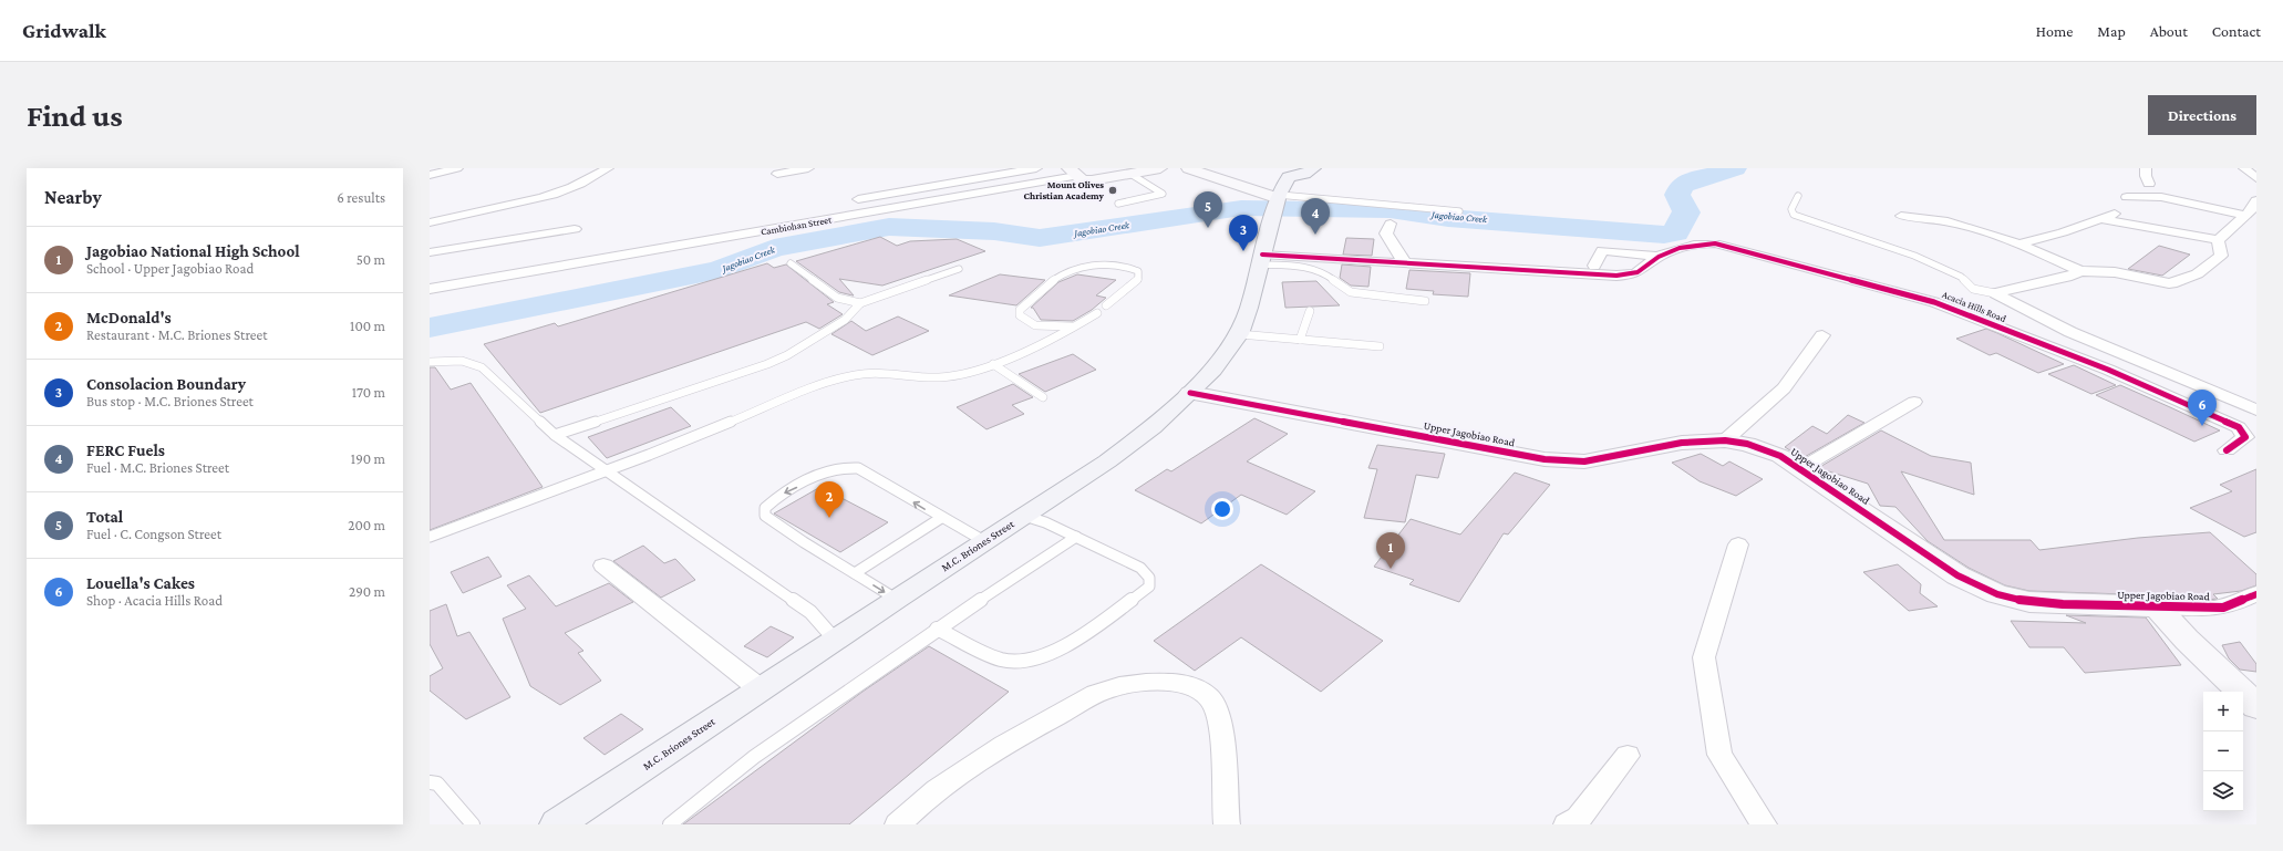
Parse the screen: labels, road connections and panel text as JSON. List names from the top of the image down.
{
  "streets": {
    "main road": ["M.C. Briones Street"],
    "street": ["Cambiohan Street", "Acacia Hills Road", "Upper Jagobiao Road"]
  },
  "crossings": [
    ["Upper Jagobiao Road", "M.C. Briones Street"]
  ],
  "water": ["Jagobiao Creek"],
  "places": ["Mount Olives Christian Academy"],
  "page": {
    "header": "Gridwalk",
    "nav": [
      "Home",
      "Map",
      "About",
      "Contact"
    ],
    "buttons": "Directions",
    "title": "Find us",
    "heading": ["Nearby", "6 results"],
    "pins": [
      "5",
      "4",
      "3",
      "6",
      "2",
      "1"
    ],
    "list": [
      {
        "mark": "1",
        "name": "Jagobiao National High School",
        "note": "School · Upper Jagobiao Road",
        "value": "50 m"
      },
      {
        "mark": "2",
        "name": "McDonald's",
        "note": "Restaurant · M.C. Briones Street",
        "value": "100 m"
      },
      {
        "mark": "3",
        "name": "Consolacion Boundary",
        "note": "Bus stop · M.C. Briones Street",
        "value": "170 m"
      },
      {
        "mark": "4",
        "name": "FERC Fuels",
        "note": "Fuel · M.C. Briones Street",
        "value": "190 m"
      },
      {
        "mark": "5",
        "name": "Total",
        "note": "Fuel · C. Congson Street",
        "value": "200 m"
      },
      {
        "mark": "6",
        "name": "Louella's Cakes",
        "note": "Shop · Acacia Hills Road",
        "value": "290 m"
      }
    ],
    "map_buttons": ["+", "−"]
  }
}
